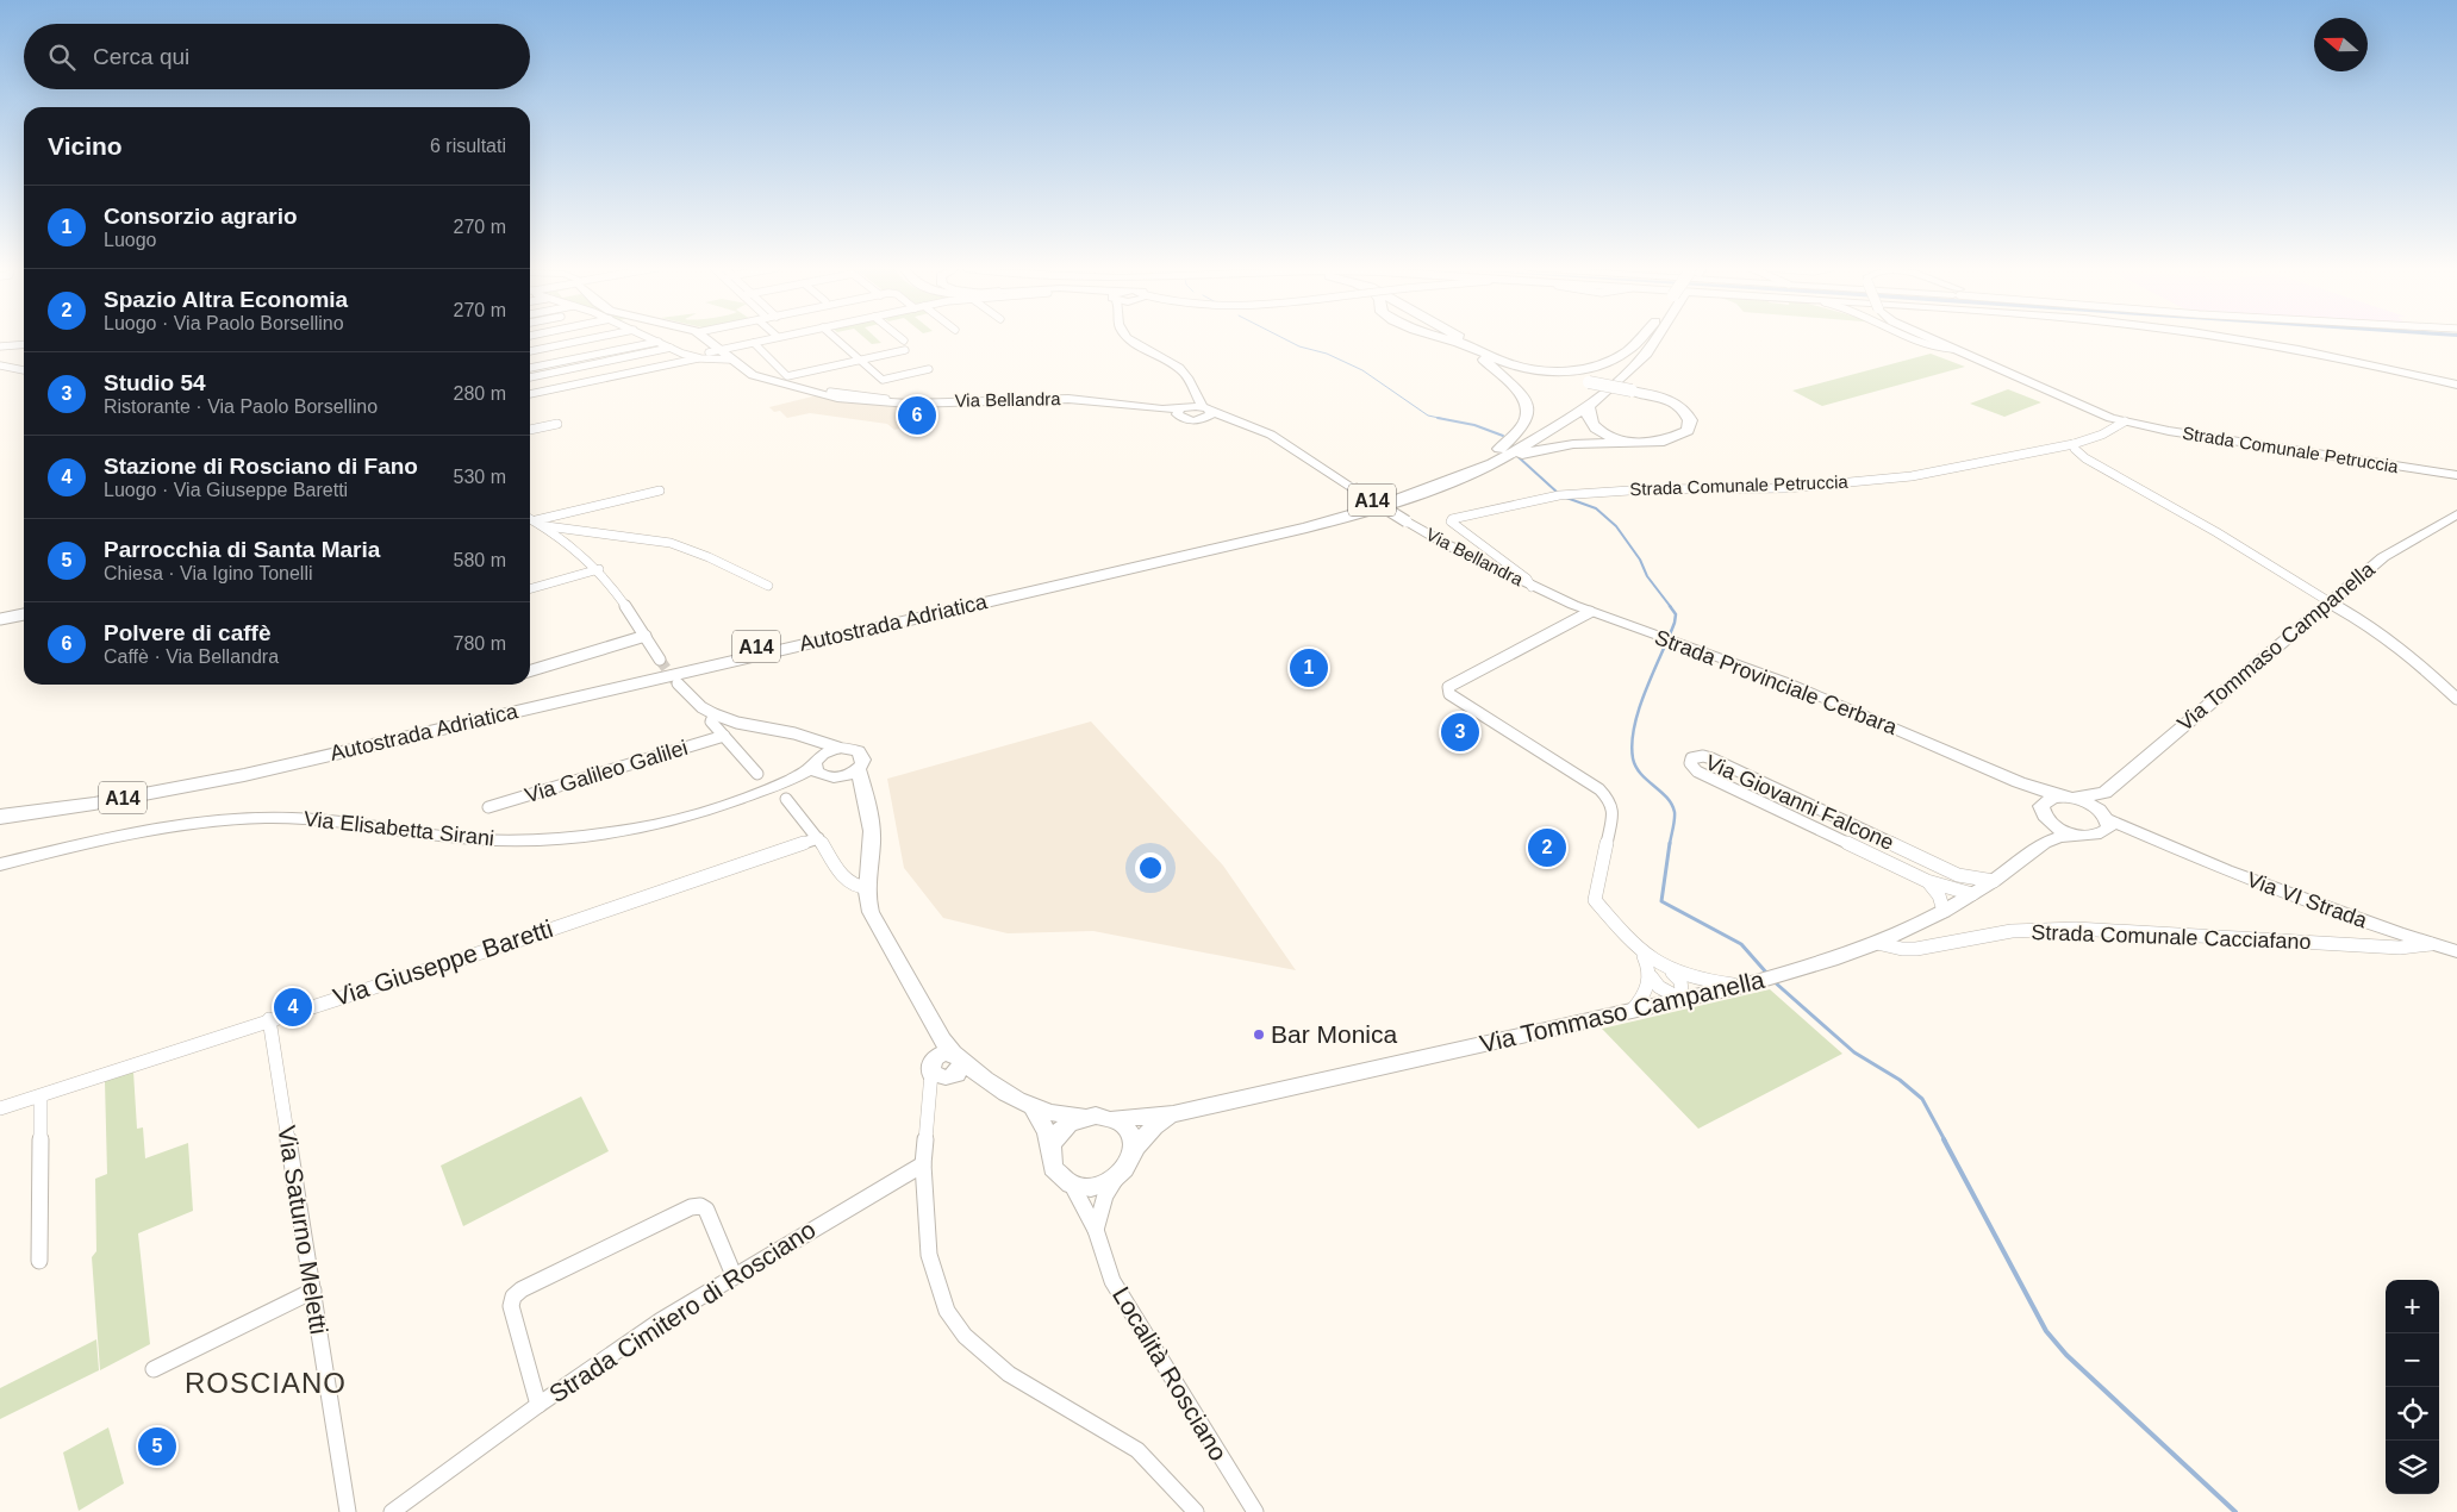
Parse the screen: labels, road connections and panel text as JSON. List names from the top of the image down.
{
  "streets": {
    "highway": ["A14", "Autostrada Adriatica"],
    "main road": [
      "Via Bellandra",
      "Strada Comunale Petruccia",
      "Via Tommaso Campanella",
      "Strada Provinciale Cerbara",
      "Via Elisabetta Sirani",
      "Via VI Strada"
    ],
    "street": [
      "Via Galileo Galilei",
      "Via Giovanni Falcone",
      "Strada Comunale Cacciafano",
      "Via Giuseppe Baretti",
      "Via Saturno Meletti",
      "Strada Cimitero di Rosciano",
      "Località Rosciano"
    ]
  },
  "crossings": [
    ["Via Bellandra", "Strada Comunale Petruccia"],
    ["Via Bellandra", "Strada Provinciale Cerbara"],
    ["A14", "Autostrada Adriatica"],
    ["Via Tommaso Campanella", "Strada Provinciale Cerbara"],
    ["Via Tommaso Campanella", "Via Giovanni Falcone"],
    ["Via Tommaso Campanella", "Strada Comunale Cacciafano"],
    ["Via Tommaso Campanella", "Località Rosciano"],
    ["Strada Provinciale Cerbara", "Via VI Strada"],
    ["Via VI Strada", "Strada Comunale Cacciafano"],
    ["Via Giuseppe Baretti", "Via Saturno Meletti"]
  ],
  "districts": ["ROSCIANO"],
  "places": ["Bar Monica"],
  "north": "left",
  "page": {
    "search": "Cerca qui",
    "heading": ["Vicino", "6 risultati"],
    "list": [
      {
        "mark": "1",
        "name": "Consorzio agrario",
        "note": "Luogo",
        "value": "270 m"
      },
      {
        "mark": "2",
        "name": "Spazio Altra Economia",
        "note": "Luogo · Via Paolo Borsellino",
        "value": "270 m"
      },
      {
        "mark": "3",
        "name": "Studio 54",
        "note": "Ristorante · Via Paolo Borsellino",
        "value": "280 m"
      },
      {
        "mark": "4",
        "name": "Stazione di Rosciano di Fano",
        "note": "Luogo · Via Giuseppe Baretti",
        "value": "530 m"
      },
      {
        "mark": "5",
        "name": "Parrocchia di Santa Maria",
        "note": "Chiesa · Via Igino Tonelli",
        "value": "580 m"
      },
      {
        "mark": "6",
        "name": "Polvere di caffè",
        "note": "Caffè · Via Bellandra",
        "value": "780 m"
      }
    ],
    "pins": [
      "6",
      "1",
      "3",
      "2",
      "4",
      "5"
    ],
    "map_buttons": ["+", "−"]
  }
}
